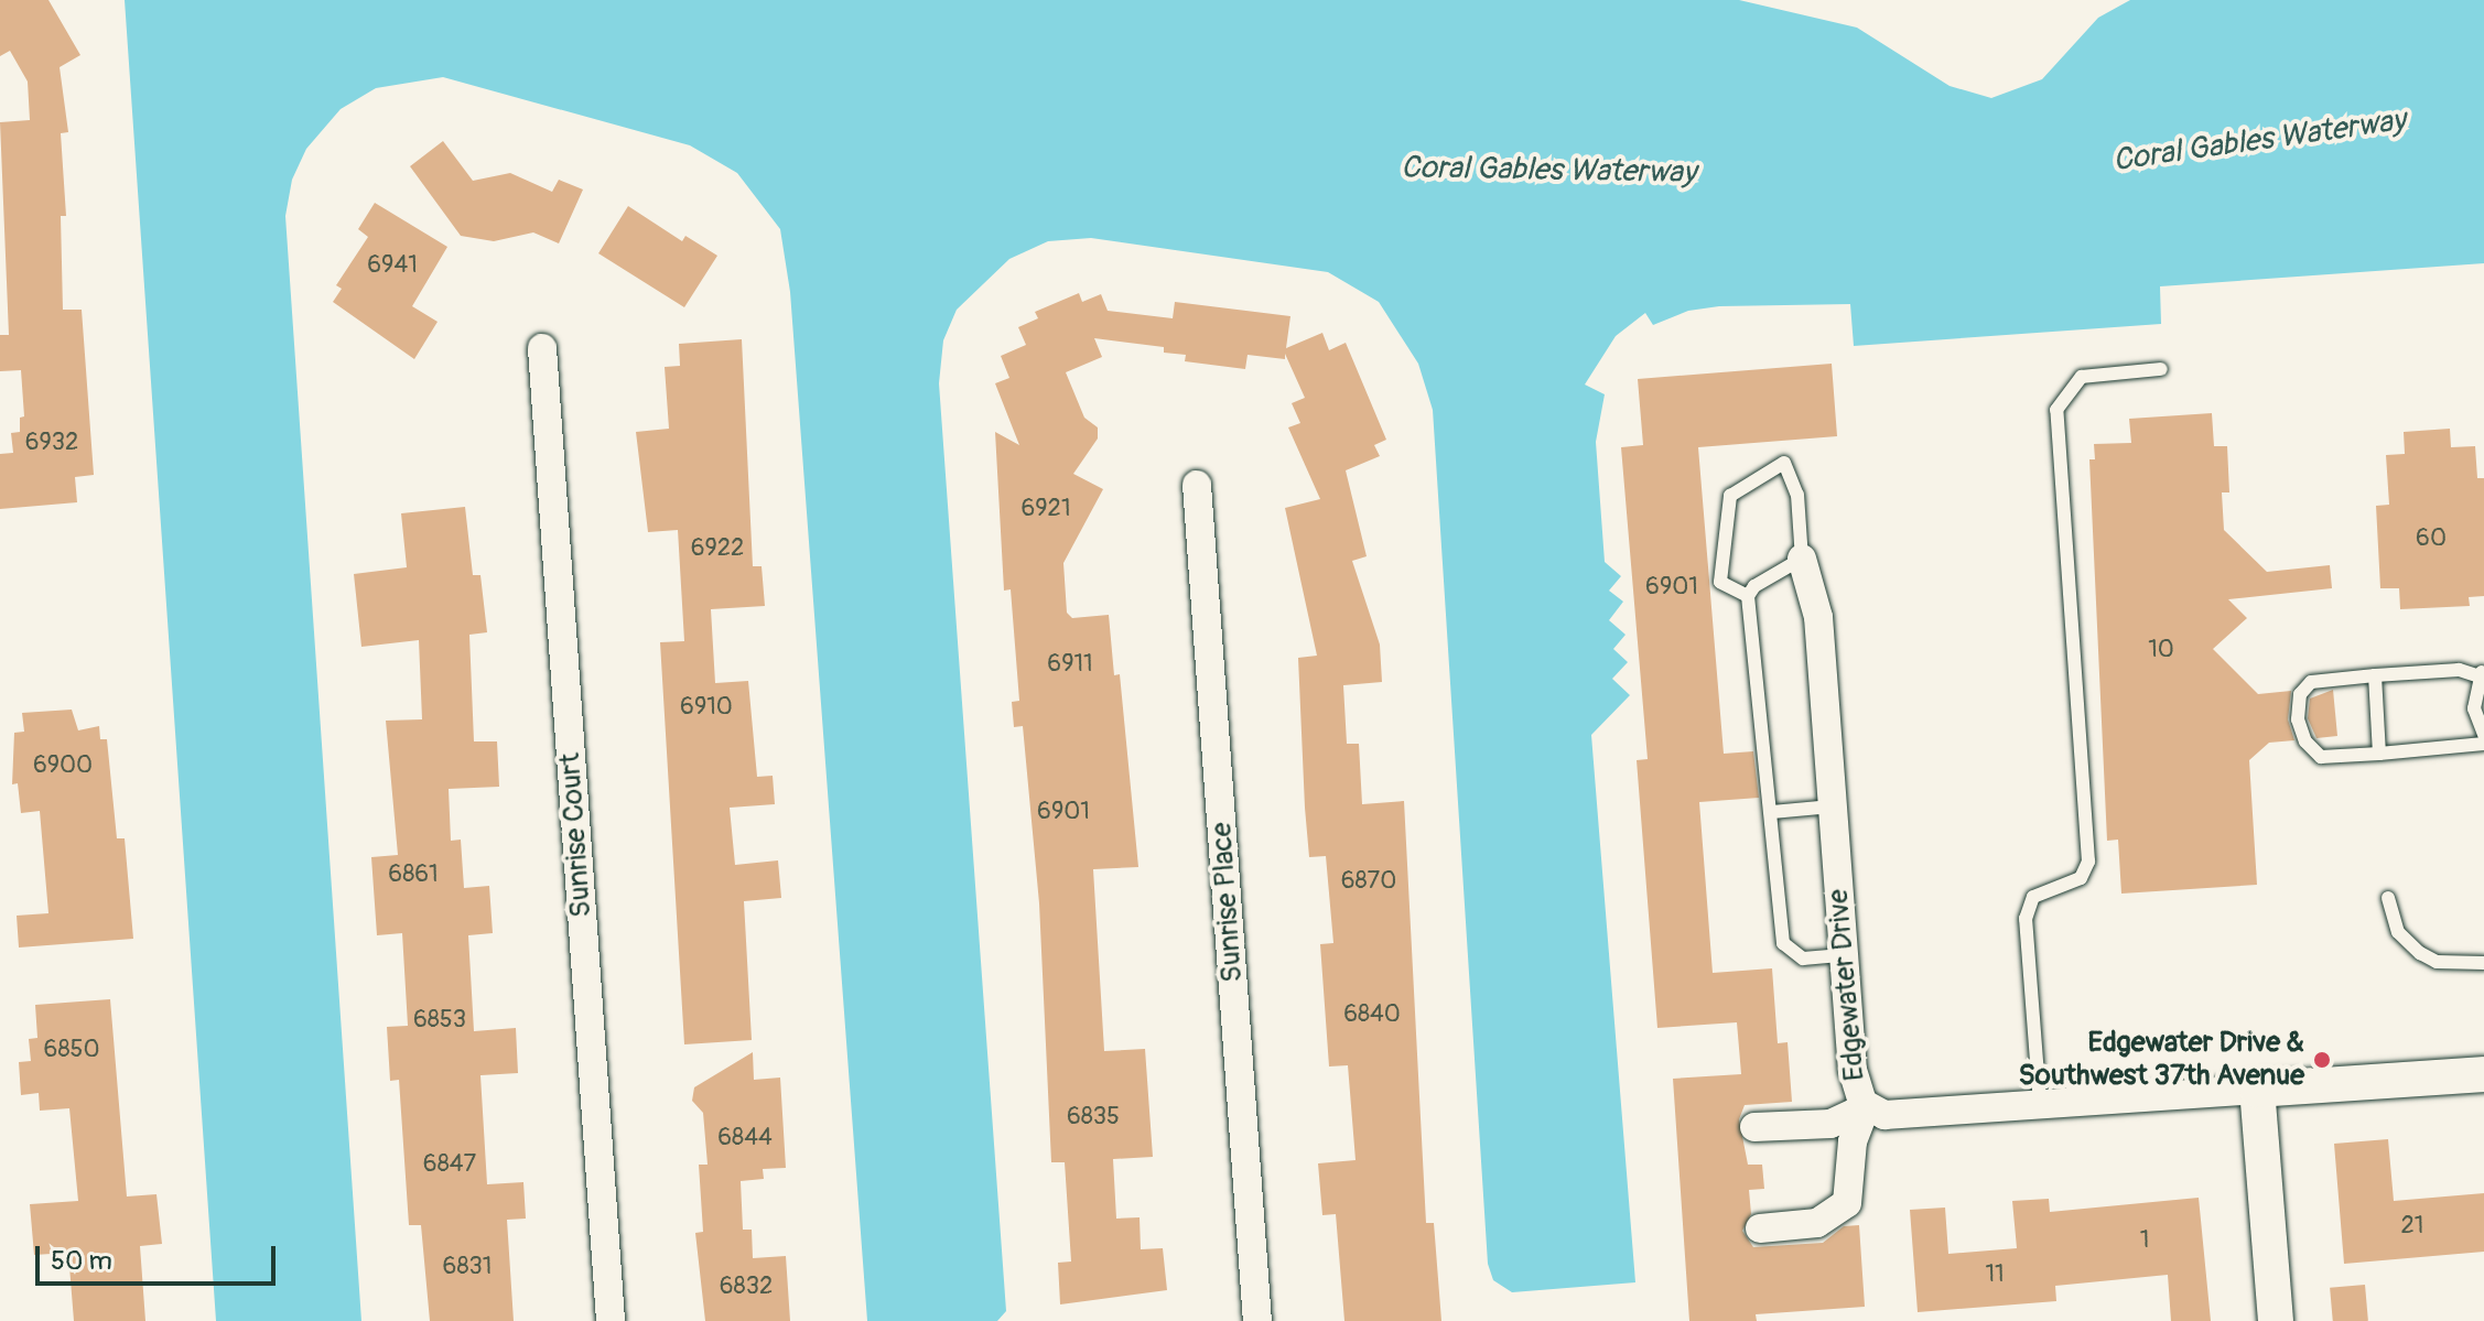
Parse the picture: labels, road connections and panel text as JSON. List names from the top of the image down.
{
  "streets": {
    "street": ["Sunrise Court", "Sunrise Place", "Edgewater Drive"]
  },
  "water": ["Coral Gables Waterway"],
  "places": ["Edgewater Drive & Southwest 37th Avenue"],
  "house_numbers": [
    "6941",
    "6932",
    "6921",
    "60",
    "6922",
    "6901",
    "10",
    "6911",
    "6910",
    "6900",
    "6901",
    "6861",
    "6870",
    "6840",
    "6853",
    "6850",
    "6835",
    "6844",
    "6847",
    "21",
    "1",
    "6831",
    "11",
    "6832"
  ],
  "scale_bar": "50 m"
}
